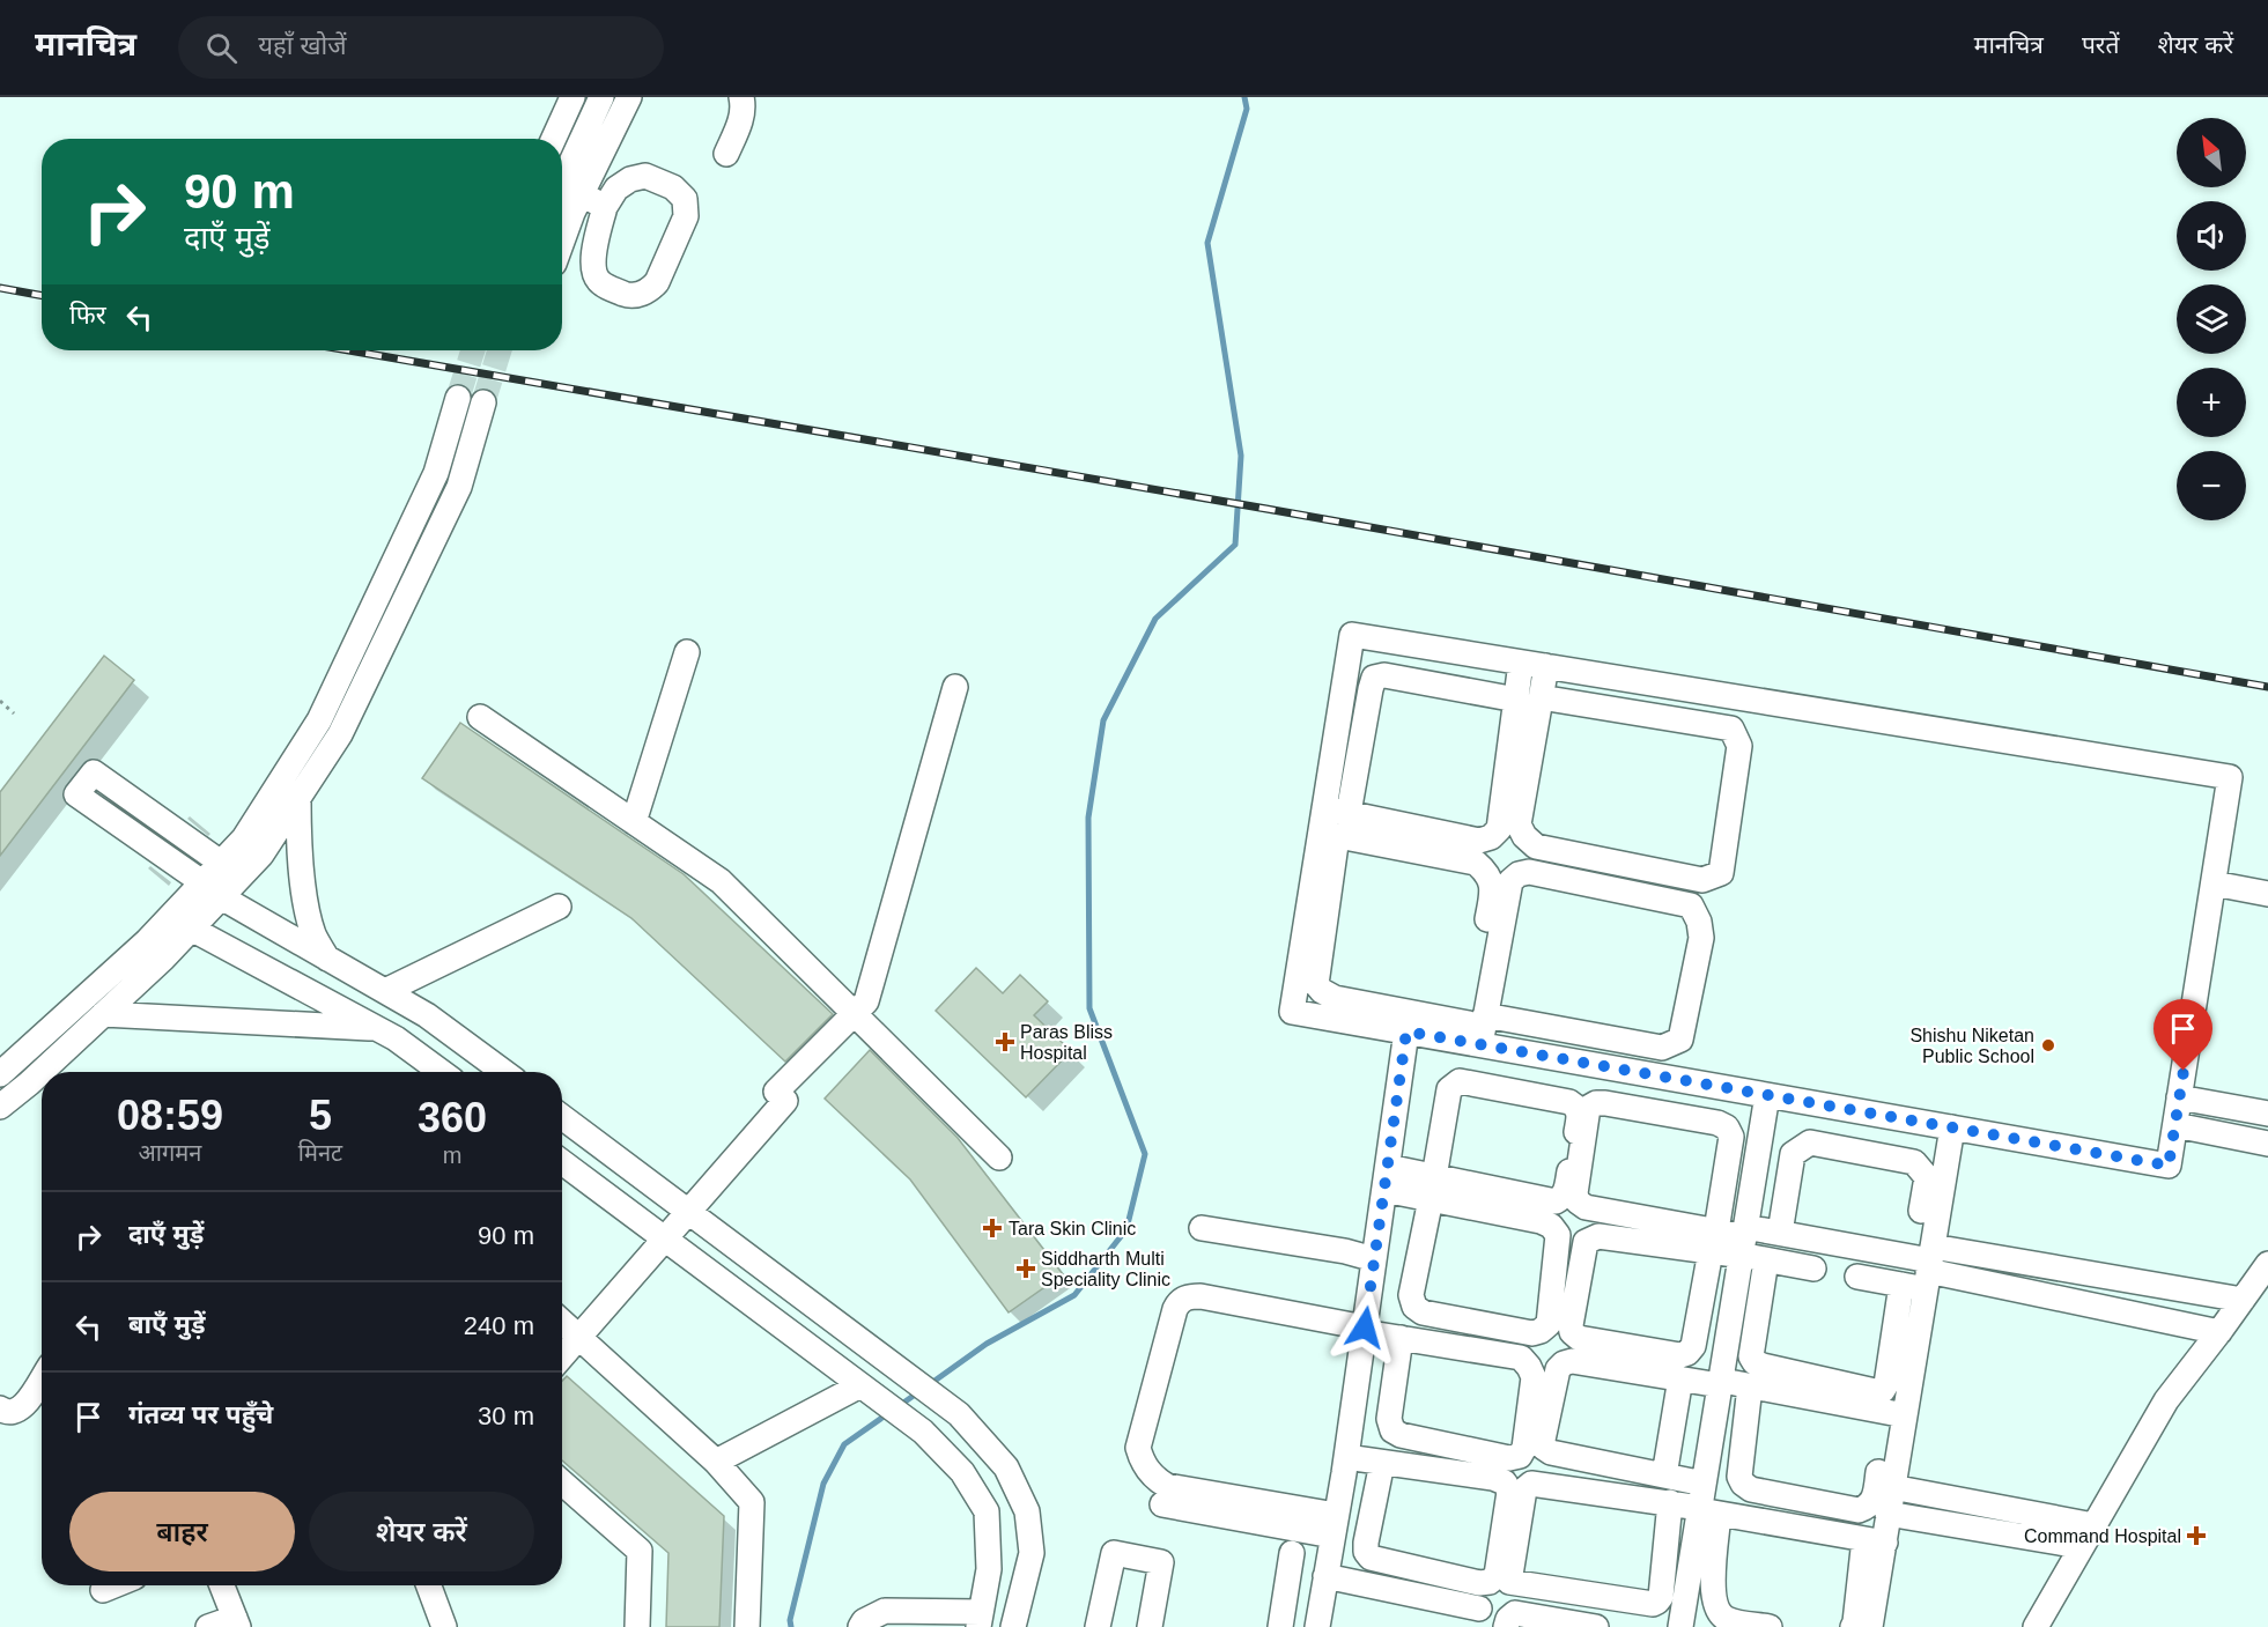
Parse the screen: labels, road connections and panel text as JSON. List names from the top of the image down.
{
  "places": {
    "health": [
      "Paras Bliss Hospital",
      "Tara Skin Clinic",
      "Siddharth Multi Speciality Clinic",
      "Command Hospital"
    ],
    "other": ["Shishu Niketan Public School"]
  },
  "north": "top left",
  "page": {
    "header": "मानचित्र",
    "search": "यहाँ खोजें",
    "nav": ["मानचित्र", "परतें", "शेयर करें"],
    "map_buttons": ["+", "−"],
    "turn": ["90 m", "दाएँ मुड़ें"],
    "then": "फिर",
    "eta": [
      "08:59",
      "आगमन",
      "5",
      "मिनट",
      "360",
      "m"
    ],
    "list": [
      {
        "name": "दाएँ मुड़ें",
        "value": "90 m"
      },
      {
        "name": "बाएँ मुड़ें",
        "value": "240 m"
      },
      {
        "name": "गंतव्य पर पहुँचे",
        "value": "30 m"
      }
    ],
    "buttons": ["बाहर", "शेयर करें"]
  }
}
